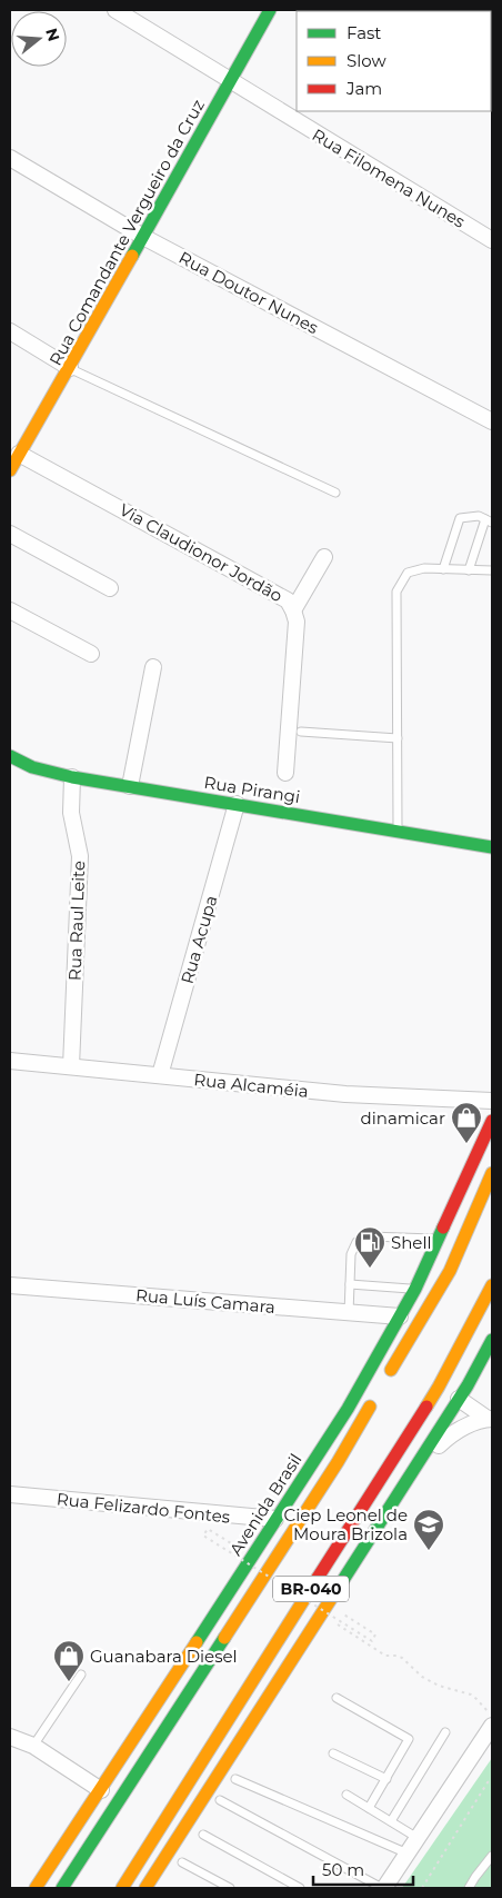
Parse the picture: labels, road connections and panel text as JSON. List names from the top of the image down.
{
  "streets": {
    "main road": [
      "Rua Comandante Vergueiro da Cruz",
      "Rua Pirangi",
      "Avenida Brasil",
      "BR-040"
    ],
    "street": [
      "Rua Filomena Nunes",
      "Rua Doutor Nunes",
      "Via Claudionor Jordão",
      "Rua Raul Leite",
      "Rua Acupa",
      "Rua Alcaméia",
      "Rua Luís Camara",
      "Rua Felizardo Fontes"
    ]
  },
  "crossings": [
    ["Rua Filomena Nunes", "Rua Comandante Vergueiro da Cruz"],
    ["Rua Comandante Vergueiro da Cruz", "Rua Doutor Nunes"],
    ["Rua Comandante Vergueiro da Cruz", "Via Claudionor Jordão"],
    ["Rua Pirangi", "Rua Raul Leite"],
    ["Rua Pirangi", "Rua Acupa"],
    ["Rua Raul Leite", "Rua Alcaméia"],
    ["Rua Acupa", "Rua Alcaméia"],
    ["Rua Luís Camara", "Avenida Brasil"],
    ["Avenida Brasil", "Rua Felizardo Fontes"]
  ],
  "places": {
    "shop": ["dinamicar", "Guanabara Diesel"],
    "fuel station": ["Shell"],
    "school or university": ["Ciep Leonel de Moura Brizola"]
  },
  "legend": ["Fast", "Slow", "Jam"],
  "scale_bar": "50 m",
  "north": "right"
}
